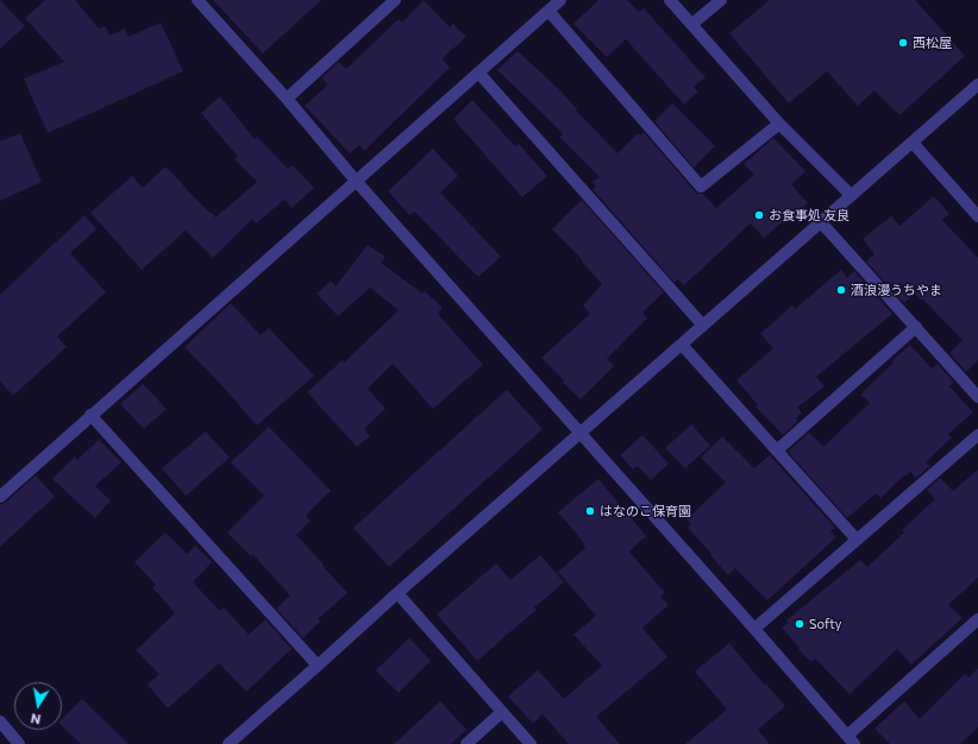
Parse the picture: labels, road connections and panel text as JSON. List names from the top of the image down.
{
  "places": [
    "西松屋",
    "お食事処 友良",
    "酒浪漫うちやま",
    "はなのこ保育園",
    "Softy"
  ],
  "north": "bottom"
}
